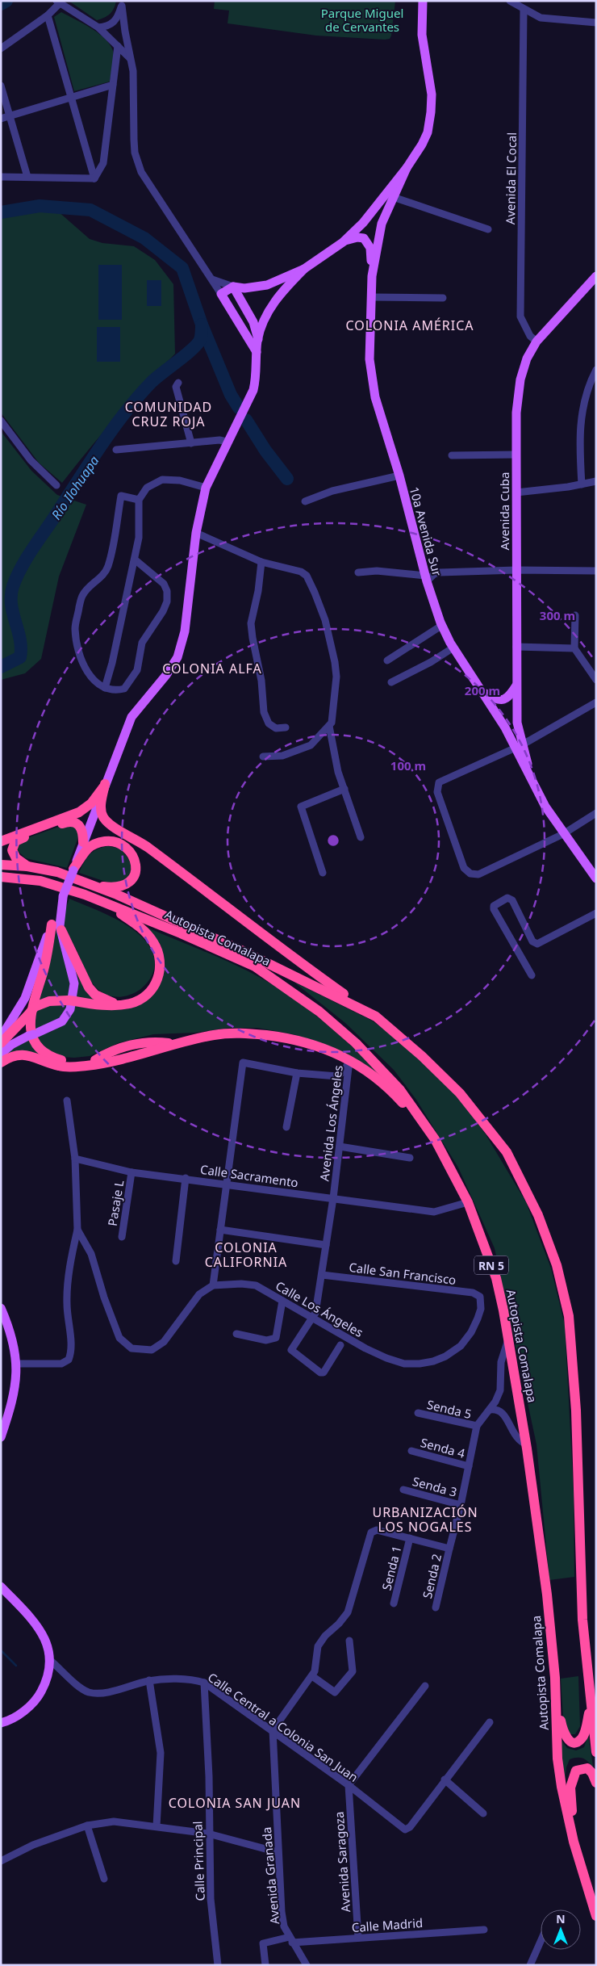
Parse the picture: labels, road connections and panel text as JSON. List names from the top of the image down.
{
  "streets": {
    "highway": ["Autopista Comalapa", "RN 5"],
    "main road": ["Avenida Cuba", "10a Avenida Sur"],
    "street": [
      "Avenida El Cocal",
      "Avenida Los Ángeles",
      "Calle Sacramento",
      "Pasaje L",
      "Calle San Francisco",
      "Calle Los Ángeles",
      "Senda 5",
      "Senda 4",
      "Senda 3",
      "Senda 1",
      "Senda 2",
      "Calle Central a Colonia San Juan",
      "Calle Principal",
      "Avenida Saragoza",
      "Avenida Granada",
      "Calle Madrid"
    ]
  },
  "crossings": [
    ["Avenida El Cocal", "Avenida Cuba"],
    ["Avenida Cuba", "10a Avenida Sur"],
    ["Autopista Comalapa", "Calle Sacramento"],
    ["Avenida Los Ángeles", "Calle Sacramento"],
    ["Avenida Los Ángeles", "Calle San Francisco"],
    ["Avenida Los Ángeles", "Calle Los Ángeles"],
    ["Calle Sacramento", "Pasaje L"],
    ["Calle San Francisco", "Calle Los Ángeles"],
    ["Calle Central a Colonia San Juan", "Calle Principal"],
    ["Calle Central a Colonia San Juan", "Avenida Saragoza"],
    ["Calle Central a Colonia San Juan", "Avenida Granada"],
    ["Avenida Saragoza", "Calle Madrid"],
    ["Avenida Granada", "Calle Madrid"]
  ],
  "districts": [
    "COLONIA AMÉRICA",
    "COMUNIDAD CRUZ ROJA",
    "COLONIA ALFA",
    "COLONIA CALIFORNIA",
    "URBANIZACIÓN LOS NOGALES",
    "COLONIA SAN JUAN"
  ],
  "water": ["Río Ilohuapa"],
  "parks": ["Parque Miguel de Cervantes"],
  "north": "top",
  "rings": ["300 m", "200 m", "100 m"]
}
